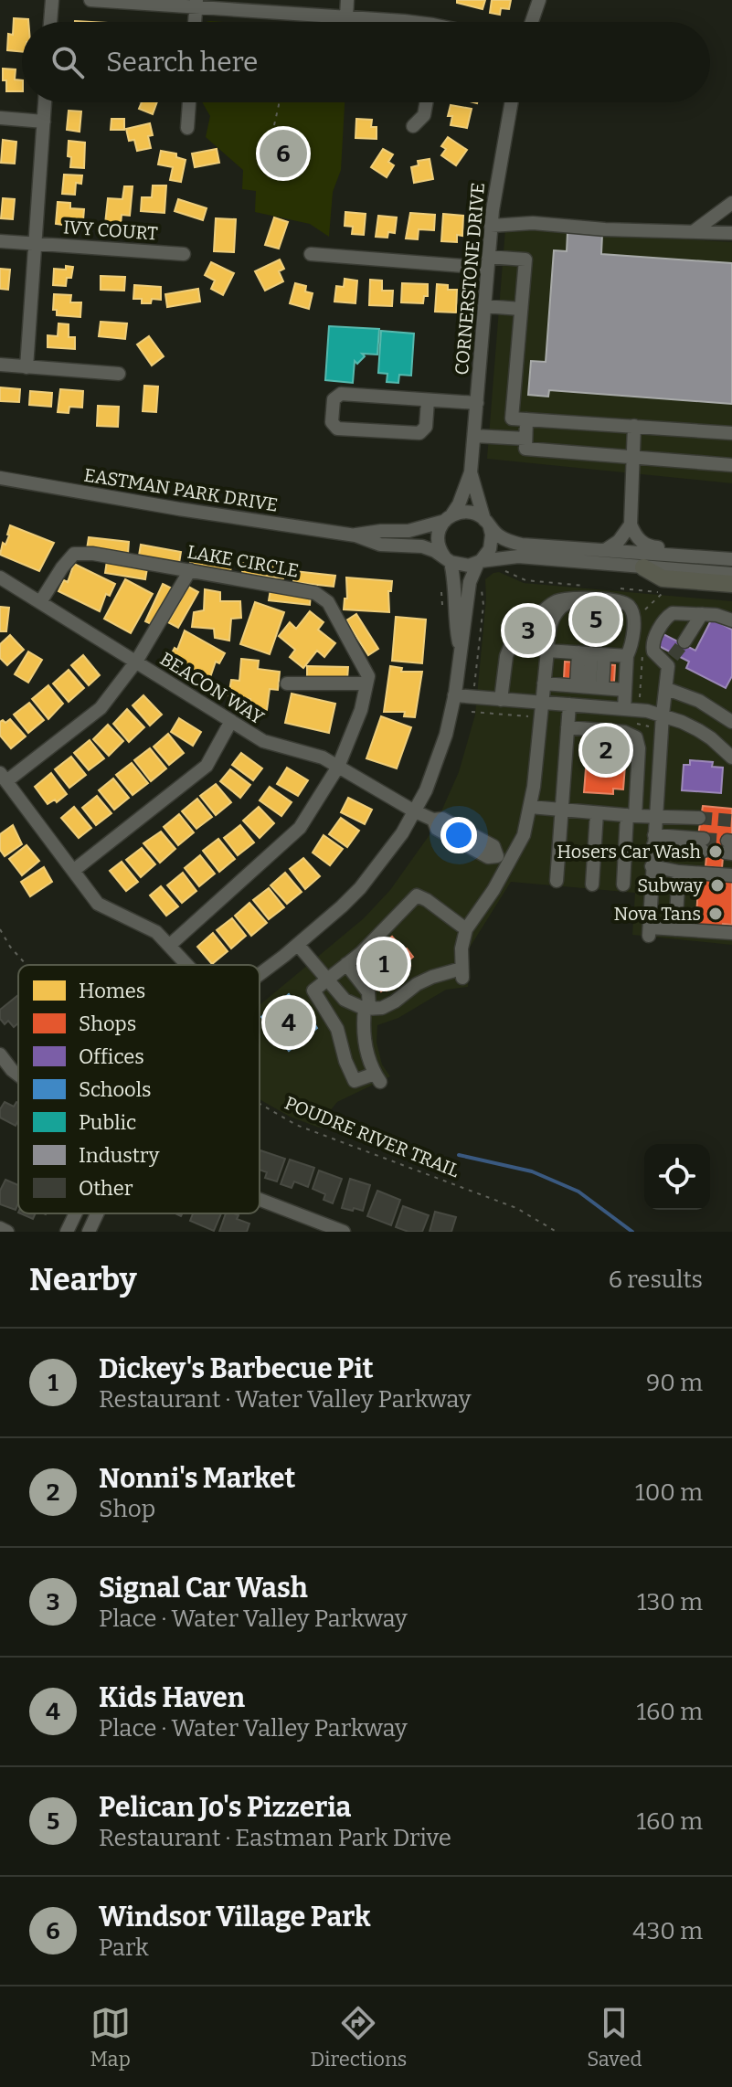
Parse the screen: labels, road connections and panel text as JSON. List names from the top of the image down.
{
  "streets": {
    "street": [
      "IVY COURT",
      "CORNERSTONE DRIVE",
      "EASTMAN PARK DRIVE",
      "LAKE CIRCLE",
      "BEACON WAY"
    ],
    "path": ["POUDRE RIVER TRAIL"]
  },
  "crossings": [
    ["CORNERSTONE DRIVE", "EASTMAN PARK DRIVE"],
    ["LAKE CIRCLE", "BEACON WAY"]
  ],
  "places": ["Hosers Car Wash", "Subway", "Nova Tans"],
  "legend": [
    "Homes",
    "Shops",
    "Offices",
    "Schools",
    "Public",
    "Industry",
    "Other"
  ],
  "page": {
    "search": "Search here",
    "pins": [
      "6",
      "5",
      "3",
      "2",
      "1",
      "4"
    ],
    "heading": ["Nearby", "6 results"],
    "list": [
      {
        "mark": "1",
        "name": "Dickey's Barbecue Pit",
        "note": "Restaurant · Water Valley Parkway",
        "value": "90 m"
      },
      {
        "mark": "2",
        "name": "Nonni's Market",
        "note": "Shop",
        "value": "100 m"
      },
      {
        "mark": "3",
        "name": "Signal Car Wash",
        "note": "Place · Water Valley Parkway",
        "value": "130 m"
      },
      {
        "mark": "4",
        "name": "Kids Haven",
        "note": "Place · Water Valley Parkway",
        "value": "160 m"
      },
      {
        "mark": "5",
        "name": "Pelican Jo's Pizzeria",
        "note": "Restaurant · Eastman Park Drive",
        "value": "160 m"
      },
      {
        "mark": "6",
        "name": "Windsor Village Park",
        "note": "Park",
        "value": "430 m"
      }
    ],
    "nav": ["Map", "Directions", "Saved"]
  }
}
